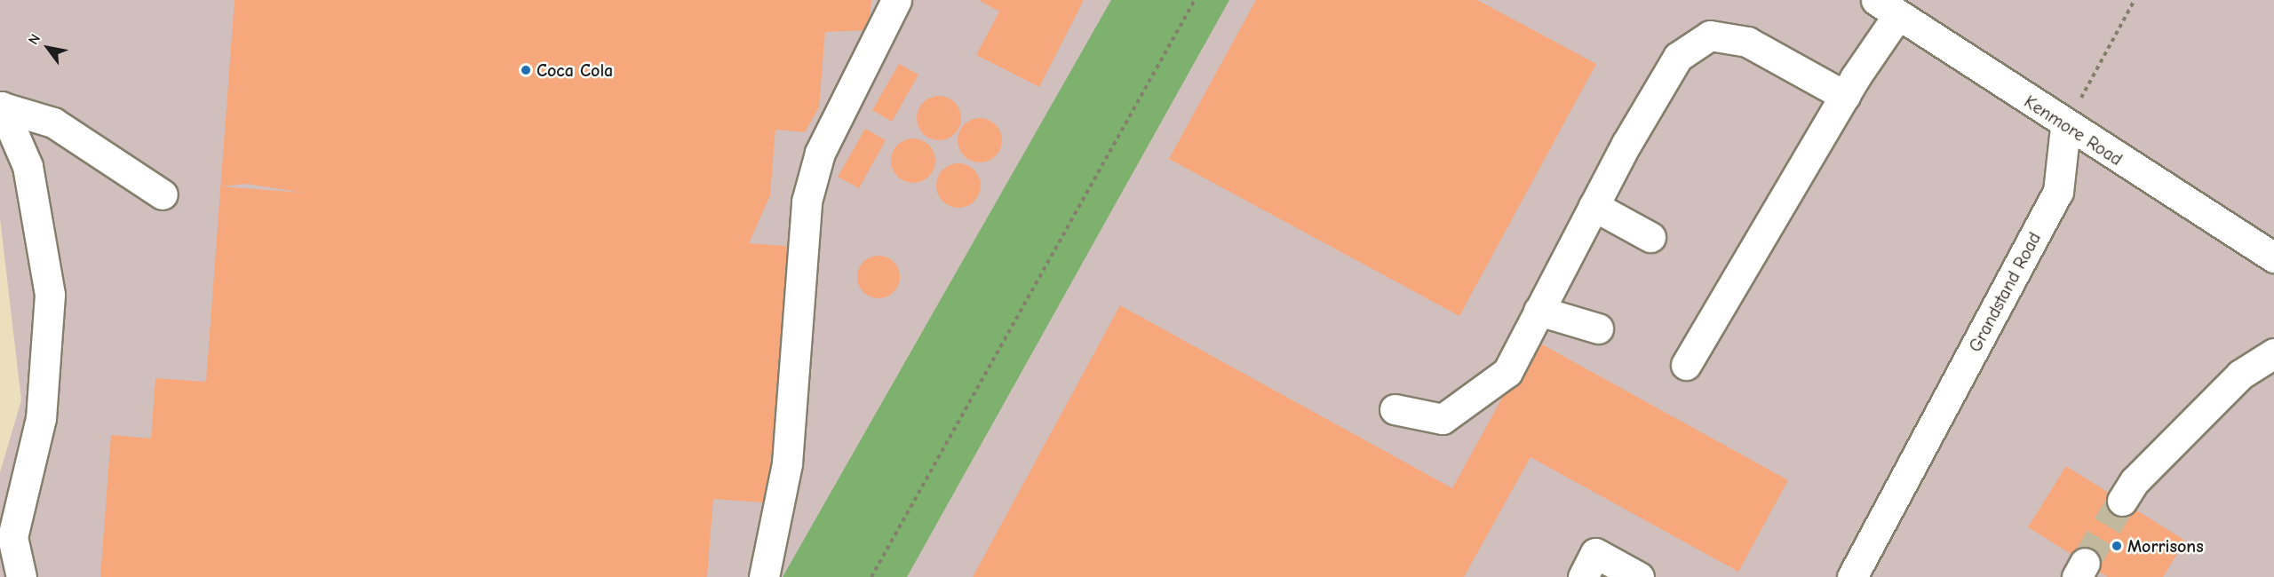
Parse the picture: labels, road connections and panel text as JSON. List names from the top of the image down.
{
  "streets": {
    "street": ["Kenmore Road", "Grandstand Road"]
  },
  "crossings": [
    ["Kenmore Road", "Grandstand Road"]
  ],
  "places": ["Coca Cola", "Morrisons"],
  "north": "top left"
}
